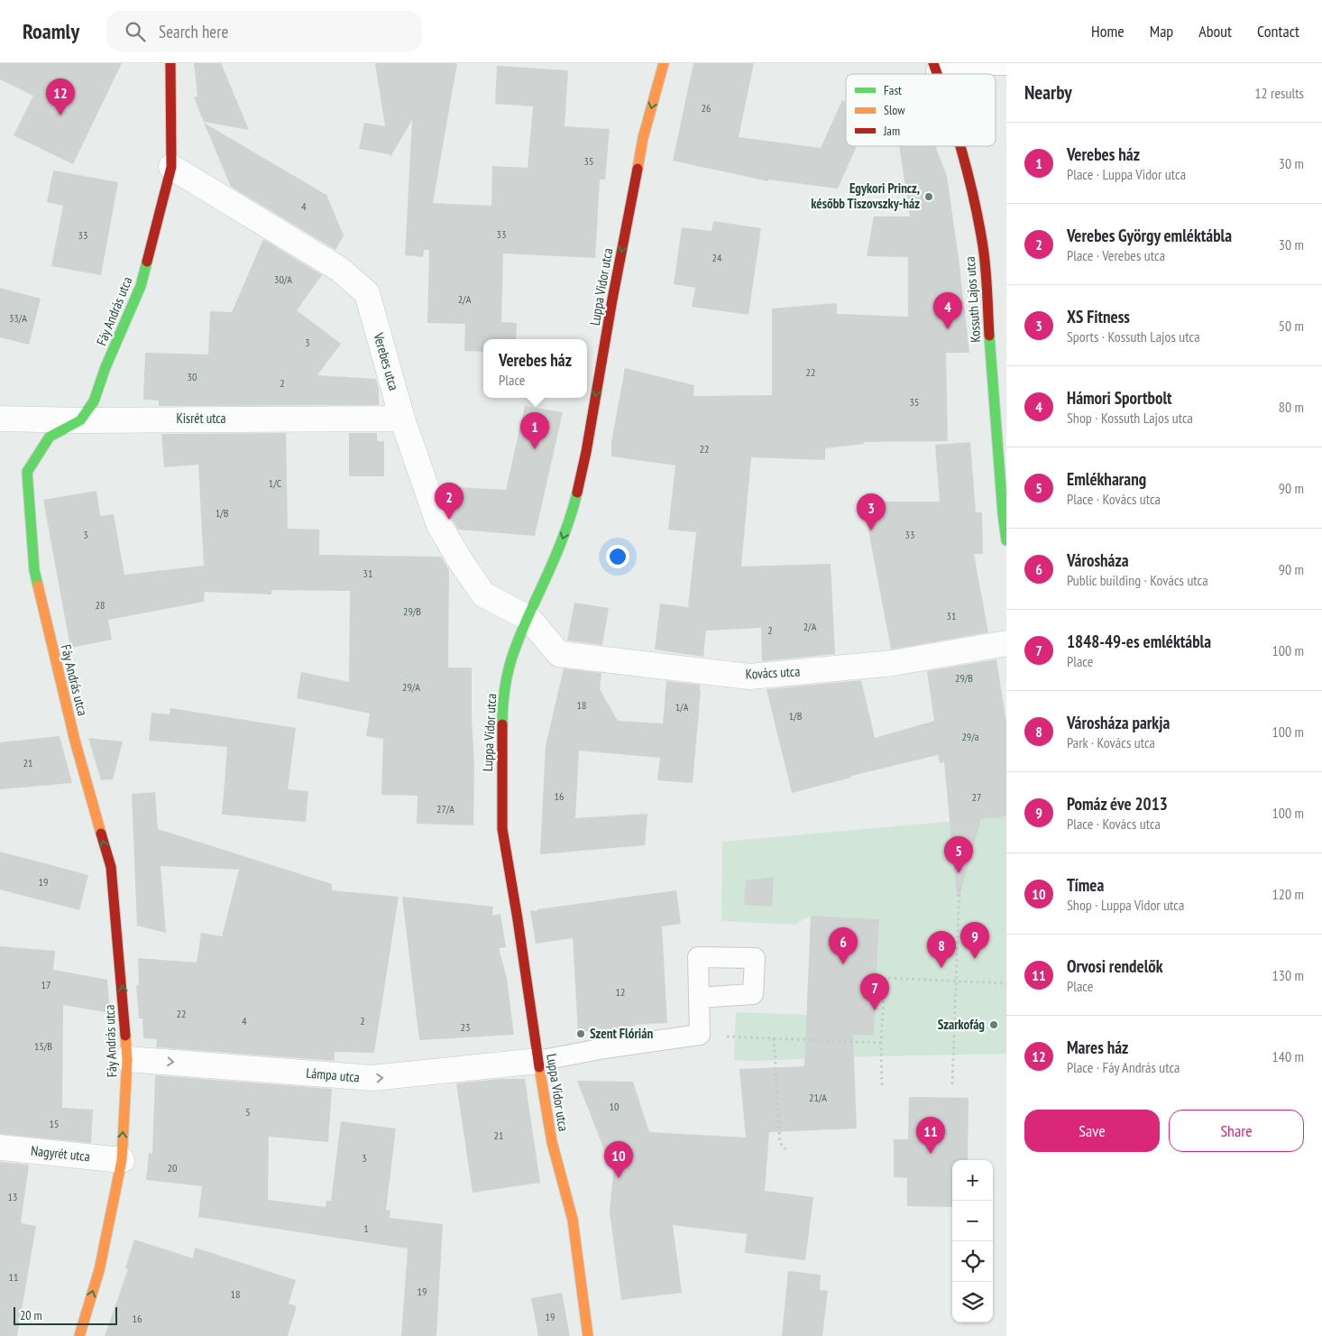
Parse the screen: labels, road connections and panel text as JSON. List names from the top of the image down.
{
  "streets": {
    "street": [
      "Luppa Vidor utca",
      "Kossuth Lajos utca",
      "Fáy András utca",
      "Verebes utca",
      "Kisrét utca",
      "Kovács utca",
      "Lámpa utca",
      "Nagyrét utca"
    ]
  },
  "crossings": [
    ["Luppa Vidor utca", "Verebes utca"],
    ["Luppa Vidor utca", "Kovács utca"],
    ["Luppa Vidor utca", "Lámpa utca"],
    ["Fáy András utca", "Verebes utca"],
    ["Fáy András utca", "Kisrét utca"],
    ["Fáy András utca", "Lámpa utca"],
    ["Fáy András utca", "Nagyrét utca"],
    ["Verebes utca", "Kisrét utca"],
    ["Verebes utca", "Kovács utca"]
  ],
  "one_way": ["Luppa Vidor utca", "Fáy András utca", "Lámpa utca"],
  "places": ["Egykori Princz, később Tiszovszky-ház", "Szarkofág", "Szent Flórián"],
  "house_numbers": [
    "26",
    "35",
    "4",
    "33",
    "33",
    "24",
    "30/A",
    "2/A",
    "33/A",
    "3",
    "22",
    "30",
    "2",
    "35",
    "22",
    "1/C",
    "1/B",
    "3",
    "33",
    "31",
    "28",
    "29/B",
    "31",
    "2/A",
    "2",
    "29/B",
    "29/A",
    "18",
    "1/A",
    "1/B",
    "29/a",
    "21",
    "16",
    "27",
    "27/A",
    "19",
    "17",
    "12",
    "22",
    "4",
    "2",
    "23",
    "15/B",
    "21/A",
    "10",
    "5",
    "15",
    "21",
    "3",
    "20",
    "13",
    "1",
    "11",
    "19",
    "18",
    "19",
    "16"
  ],
  "legend": ["Fast", "Slow", "Jam"],
  "scale_bar": "20 m",
  "page": {
    "header": "Roamly",
    "search": "Search here",
    "nav": [
      "Home",
      "Map",
      "About",
      "Contact"
    ],
    "heading": ["Nearby", "12 results"],
    "pins": [
      "12",
      "4",
      "1",
      "2",
      "3",
      "5",
      "9",
      "6",
      "8",
      "7",
      "11",
      "10"
    ],
    "list": [
      {
        "mark": "1",
        "name": "Verebes ház",
        "note": "Place · Luppa Vidor utca",
        "value": "30 m"
      },
      {
        "mark": "2",
        "name": "Verebes György emléktábla",
        "note": "Place · Verebes utca",
        "value": "30 m"
      },
      {
        "mark": "3",
        "name": "XS Fitness",
        "note": "Sports · Kossuth Lajos utca",
        "value": "50 m"
      },
      {
        "mark": "4",
        "name": "Hámori Sportbolt",
        "note": "Shop · Kossuth Lajos utca",
        "value": "80 m"
      },
      {
        "mark": "5",
        "name": "Emlékharang",
        "note": "Place · Kovács utca",
        "value": "90 m"
      },
      {
        "mark": "6",
        "name": "Városháza",
        "note": "Public building · Kovács utca",
        "value": "90 m"
      },
      {
        "mark": "7",
        "name": "1848-49-es emléktábla",
        "note": "Place",
        "value": "100 m"
      },
      {
        "mark": "8",
        "name": "Városháza parkja",
        "note": "Park · Kovács utca",
        "value": "100 m"
      },
      {
        "mark": "9",
        "name": "Pomáz éve 2013",
        "note": "Place · Kovács utca",
        "value": "100 m"
      },
      {
        "mark": "10",
        "name": "Tímea",
        "note": "Shop · Luppa Vidor utca",
        "value": "120 m"
      },
      {
        "mark": "11",
        "name": "Orvosi rendelők",
        "note": "Place",
        "value": "130 m"
      },
      {
        "mark": "12",
        "name": "Mares ház",
        "note": "Place · Fáy András utca",
        "value": "140 m"
      }
    ],
    "popup": ["Verebes ház", "Place"],
    "buttons": ["Save", "Share"],
    "map_buttons": ["+", "−"],
    "scale": "20 m"
  }
}
